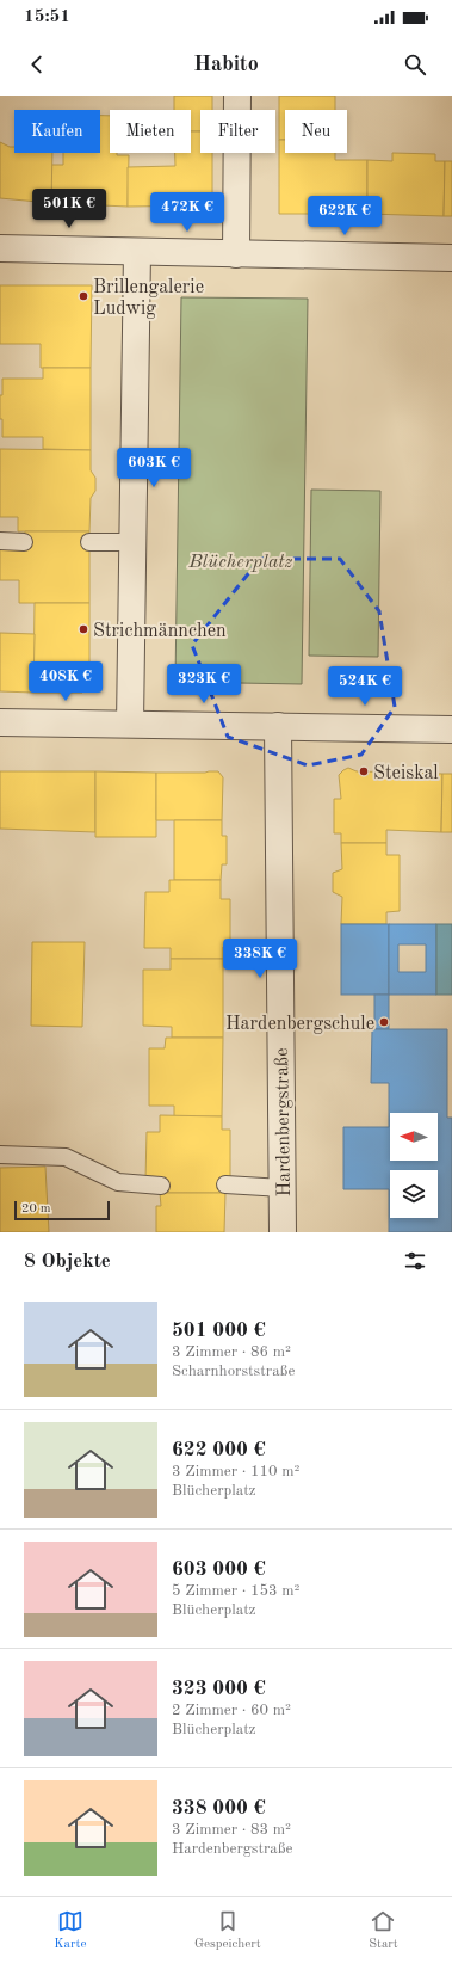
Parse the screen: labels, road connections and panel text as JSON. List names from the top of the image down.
{
  "streets": {
    "street": ["Hardenbergstraße"]
  },
  "parks": ["Blücherplatz"],
  "places": [
    "Brillengalerie Ludwig",
    "Strichmännchen",
    "Steiskal",
    "Hardenbergschule"
  ],
  "scale_bar": "20 m",
  "north": "left",
  "page": {
    "status": "15:51",
    "header": "Habito",
    "chip": [
      "Kaufen",
      "Mieten",
      "Filter",
      "Neu"
    ],
    "price": [
      "501K €",
      "472K €",
      "622K €",
      "603K €",
      "408K €",
      "323K €",
      "524K €",
      "338K €"
    ],
    "scale": "20 m",
    "heading": "8 Objekte",
    "list": [
      {
        "name": "501 000 €",
        "note": "3 Zimmer · 86 m² · Scharnhorststraße"
      },
      {
        "name": "622 000 €",
        "note": "3 Zimmer · 110 m² · Blücherplatz"
      },
      {
        "name": "603 000 €",
        "note": "5 Zimmer · 153 m² · Blücherplatz"
      },
      {
        "name": "323 000 €",
        "note": "2 Zimmer · 60 m² · Blücherplatz"
      },
      {
        "name": "338 000 €",
        "note": "3 Zimmer · 83 m² · Hardenbergstraße"
      }
    ],
    "tabs": ["Karte", "Gespeichert", "Start"]
  }
}
